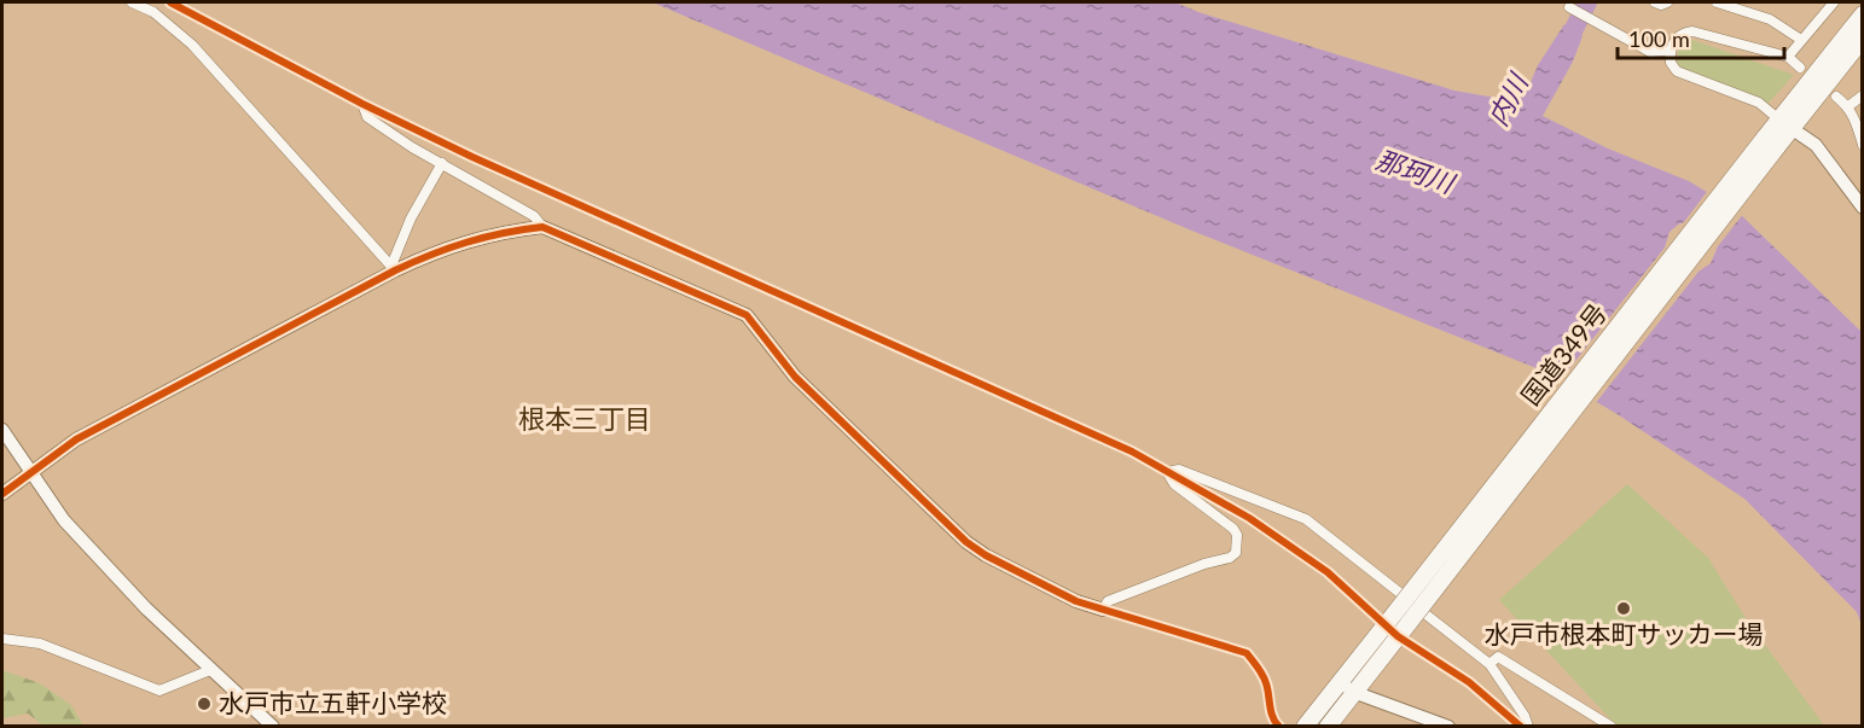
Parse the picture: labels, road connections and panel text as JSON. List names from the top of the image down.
{
  "streets": {
    "highway": ["国道349号"]
  },
  "districts": ["根本三丁目"],
  "water": ["内川", "那珂川"],
  "places": ["水戸市根本町サッカー場", "水戸市立五軒小学校"],
  "scale_bar": "100 m"
}
